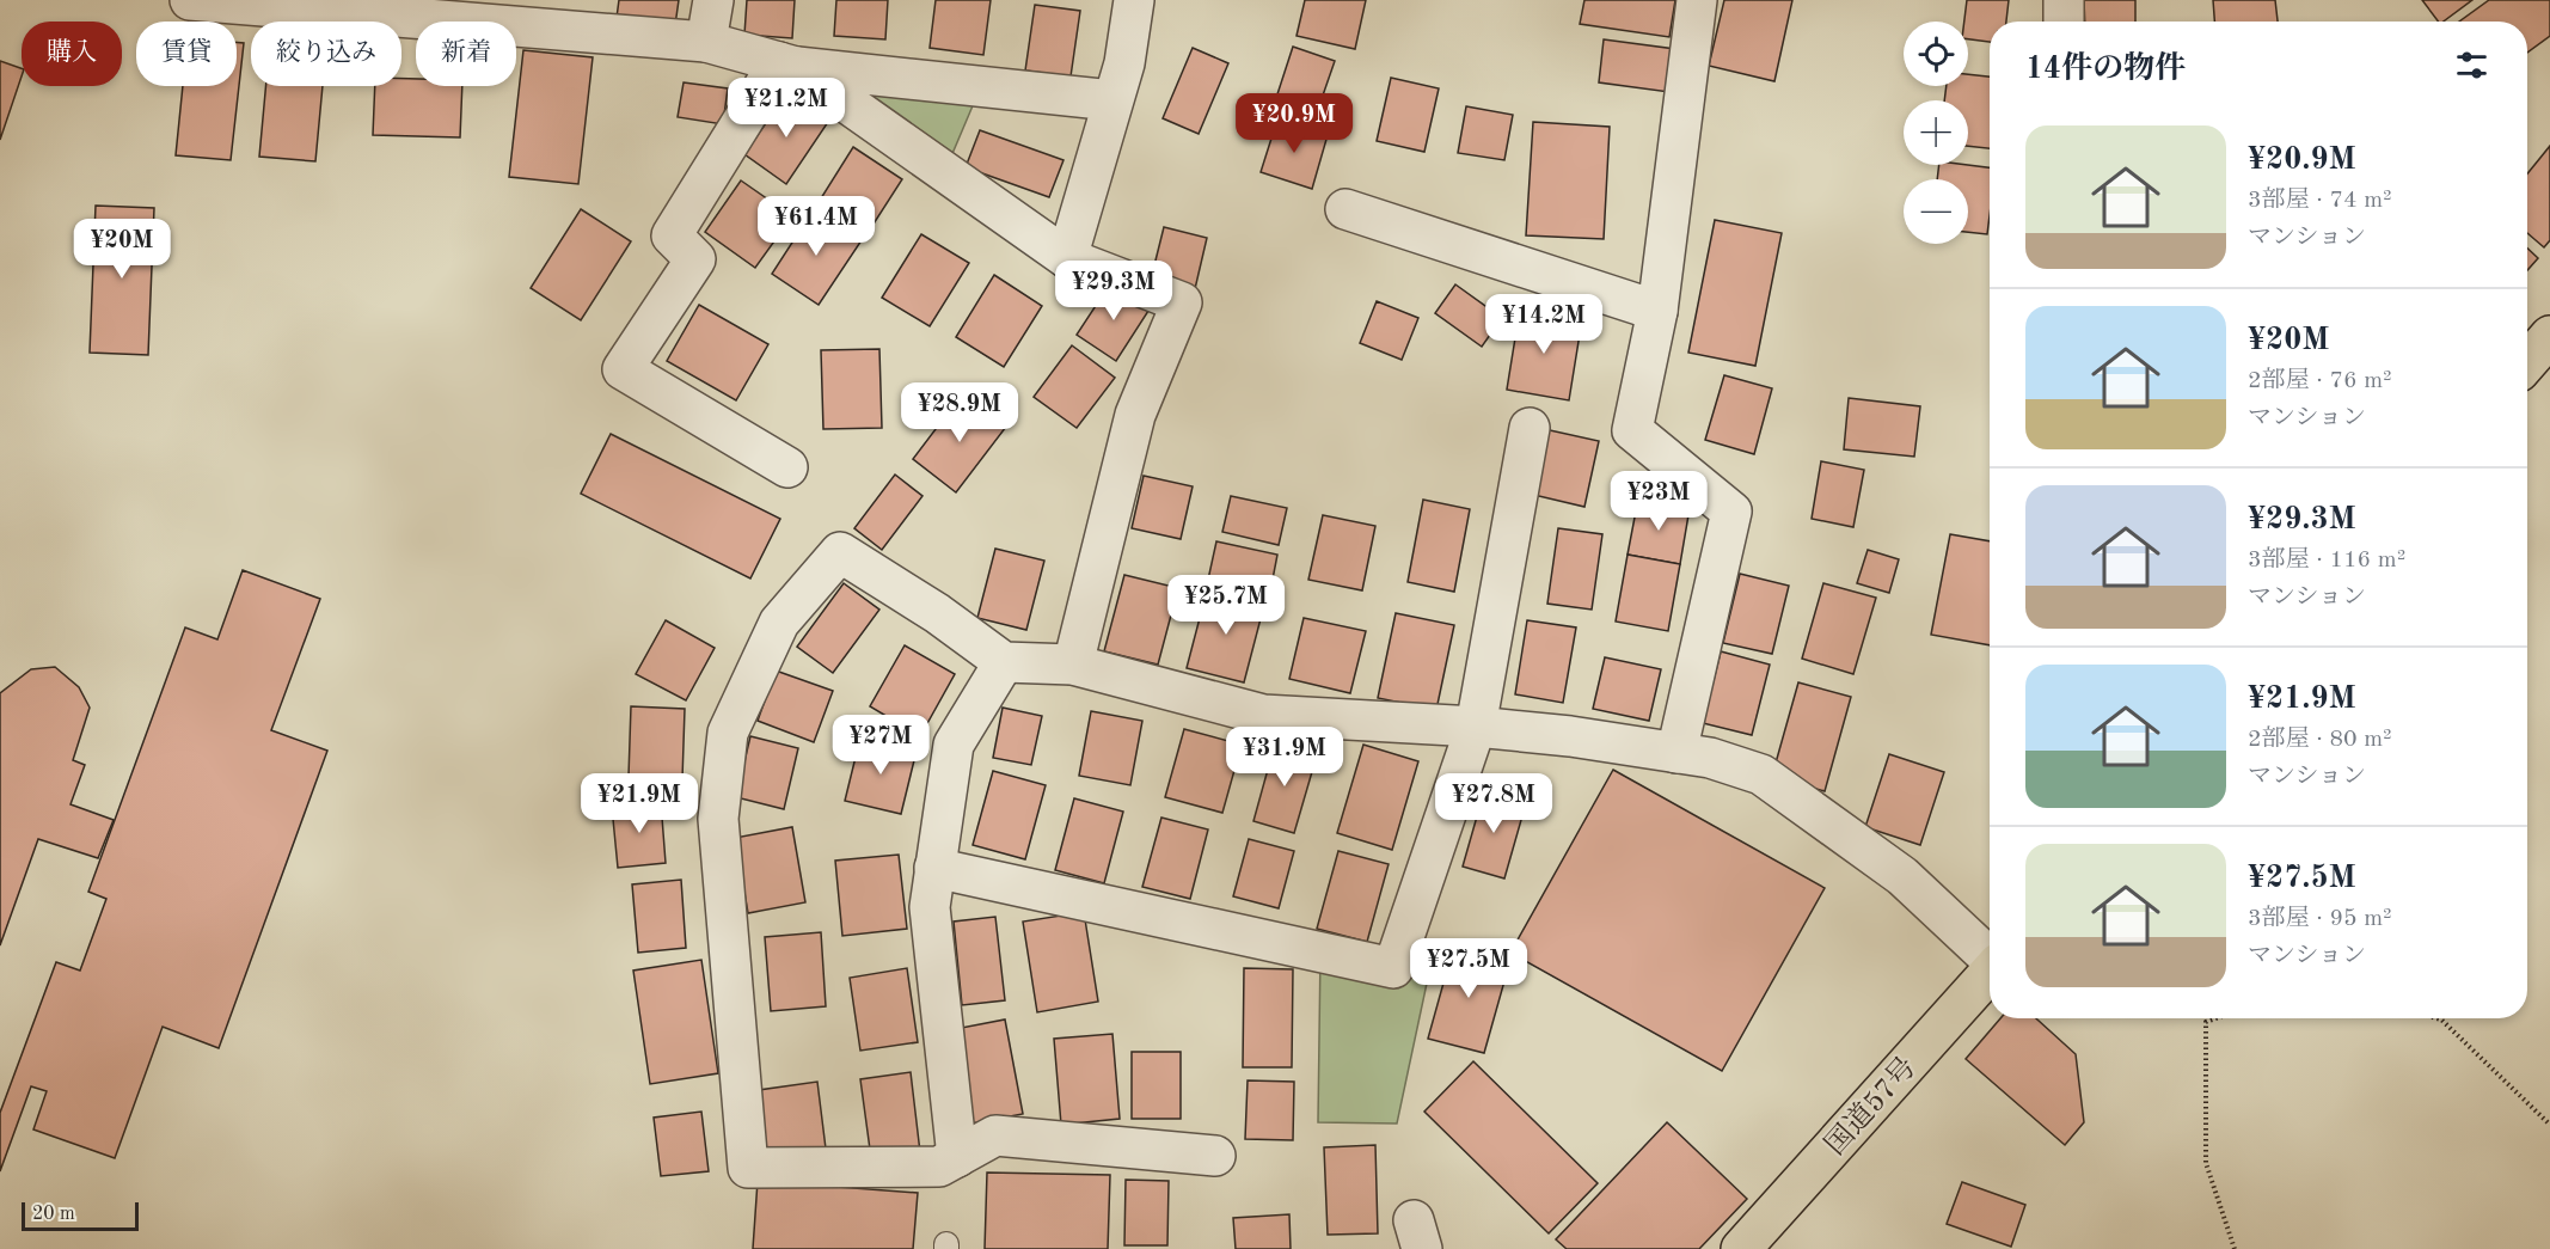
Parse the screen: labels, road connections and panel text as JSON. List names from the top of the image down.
{
  "streets": {
    "highway": ["国道57号"]
  },
  "scale_bar": "20 m",
  "page": {
    "map_buttons": ["+", "−"],
    "chip": [
      "購入",
      "賃貸",
      "絞り込み",
      "新着"
    ],
    "heading": "14件の物件",
    "price": [
      "¥21.2M",
      "¥20.9M",
      "¥61.4M",
      "¥20M",
      "¥29.3M",
      "¥14.2M",
      "¥28.9M",
      "¥23M",
      "¥25.7M",
      "¥27M",
      "¥31.9M",
      "¥21.9M",
      "¥27.8M",
      "¥27.5M"
    ],
    "list": [
      {
        "name": "¥20.9M",
        "note": "3部屋 · 74 m² · マンション"
      },
      {
        "name": "¥20M",
        "note": "2部屋 · 76 m² · マンション"
      },
      {
        "name": "¥29.3M",
        "note": "3部屋 · 116 m² · マンション"
      },
      {
        "name": "¥21.9M",
        "note": "2部屋 · 80 m² · マンション"
      },
      {
        "name": "¥27.5M",
        "note": "3部屋 · 95 m² · マンション"
      }
    ],
    "scale": "20 m"
  }
}
